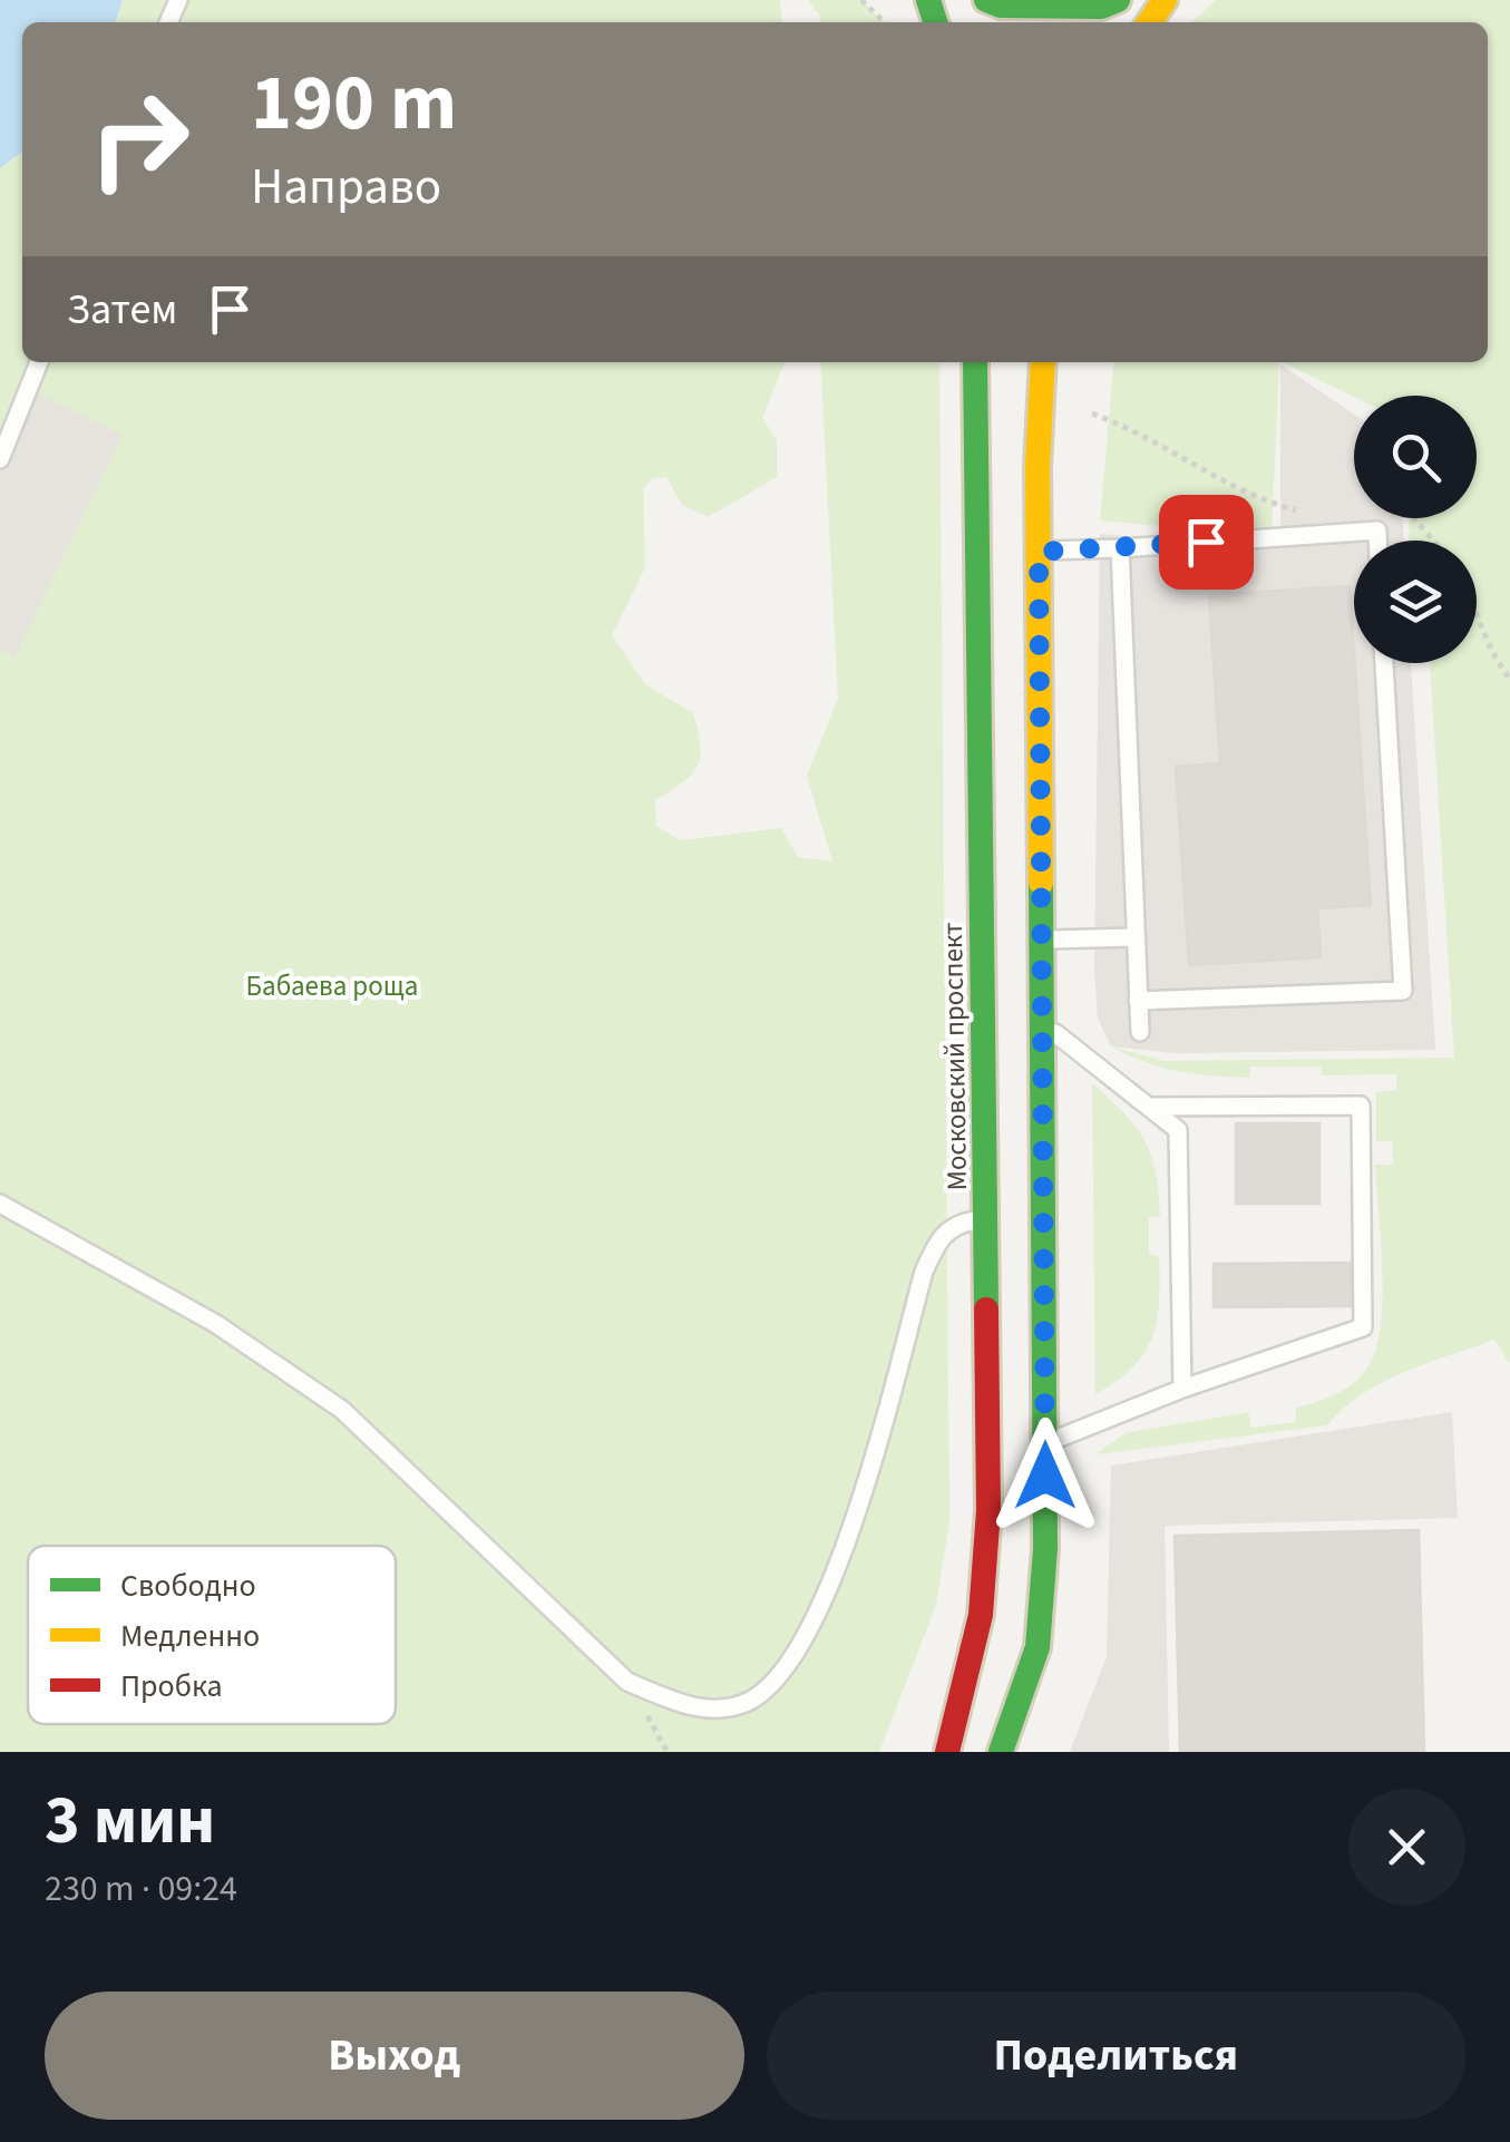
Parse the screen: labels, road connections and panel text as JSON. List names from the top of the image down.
{
  "streets": {
    "main road": ["Московский проспект"]
  },
  "parks": ["Бабаева роща"],
  "legend": ["Свободно", "Медленно", "Пробка"],
  "page": {
    "turn": ["190 m", "Направо"],
    "then": "Затем",
    "heading": ["3 мин", "230 m · 09:24"],
    "buttons": ["Выход", "Поделиться"]
  }
}
